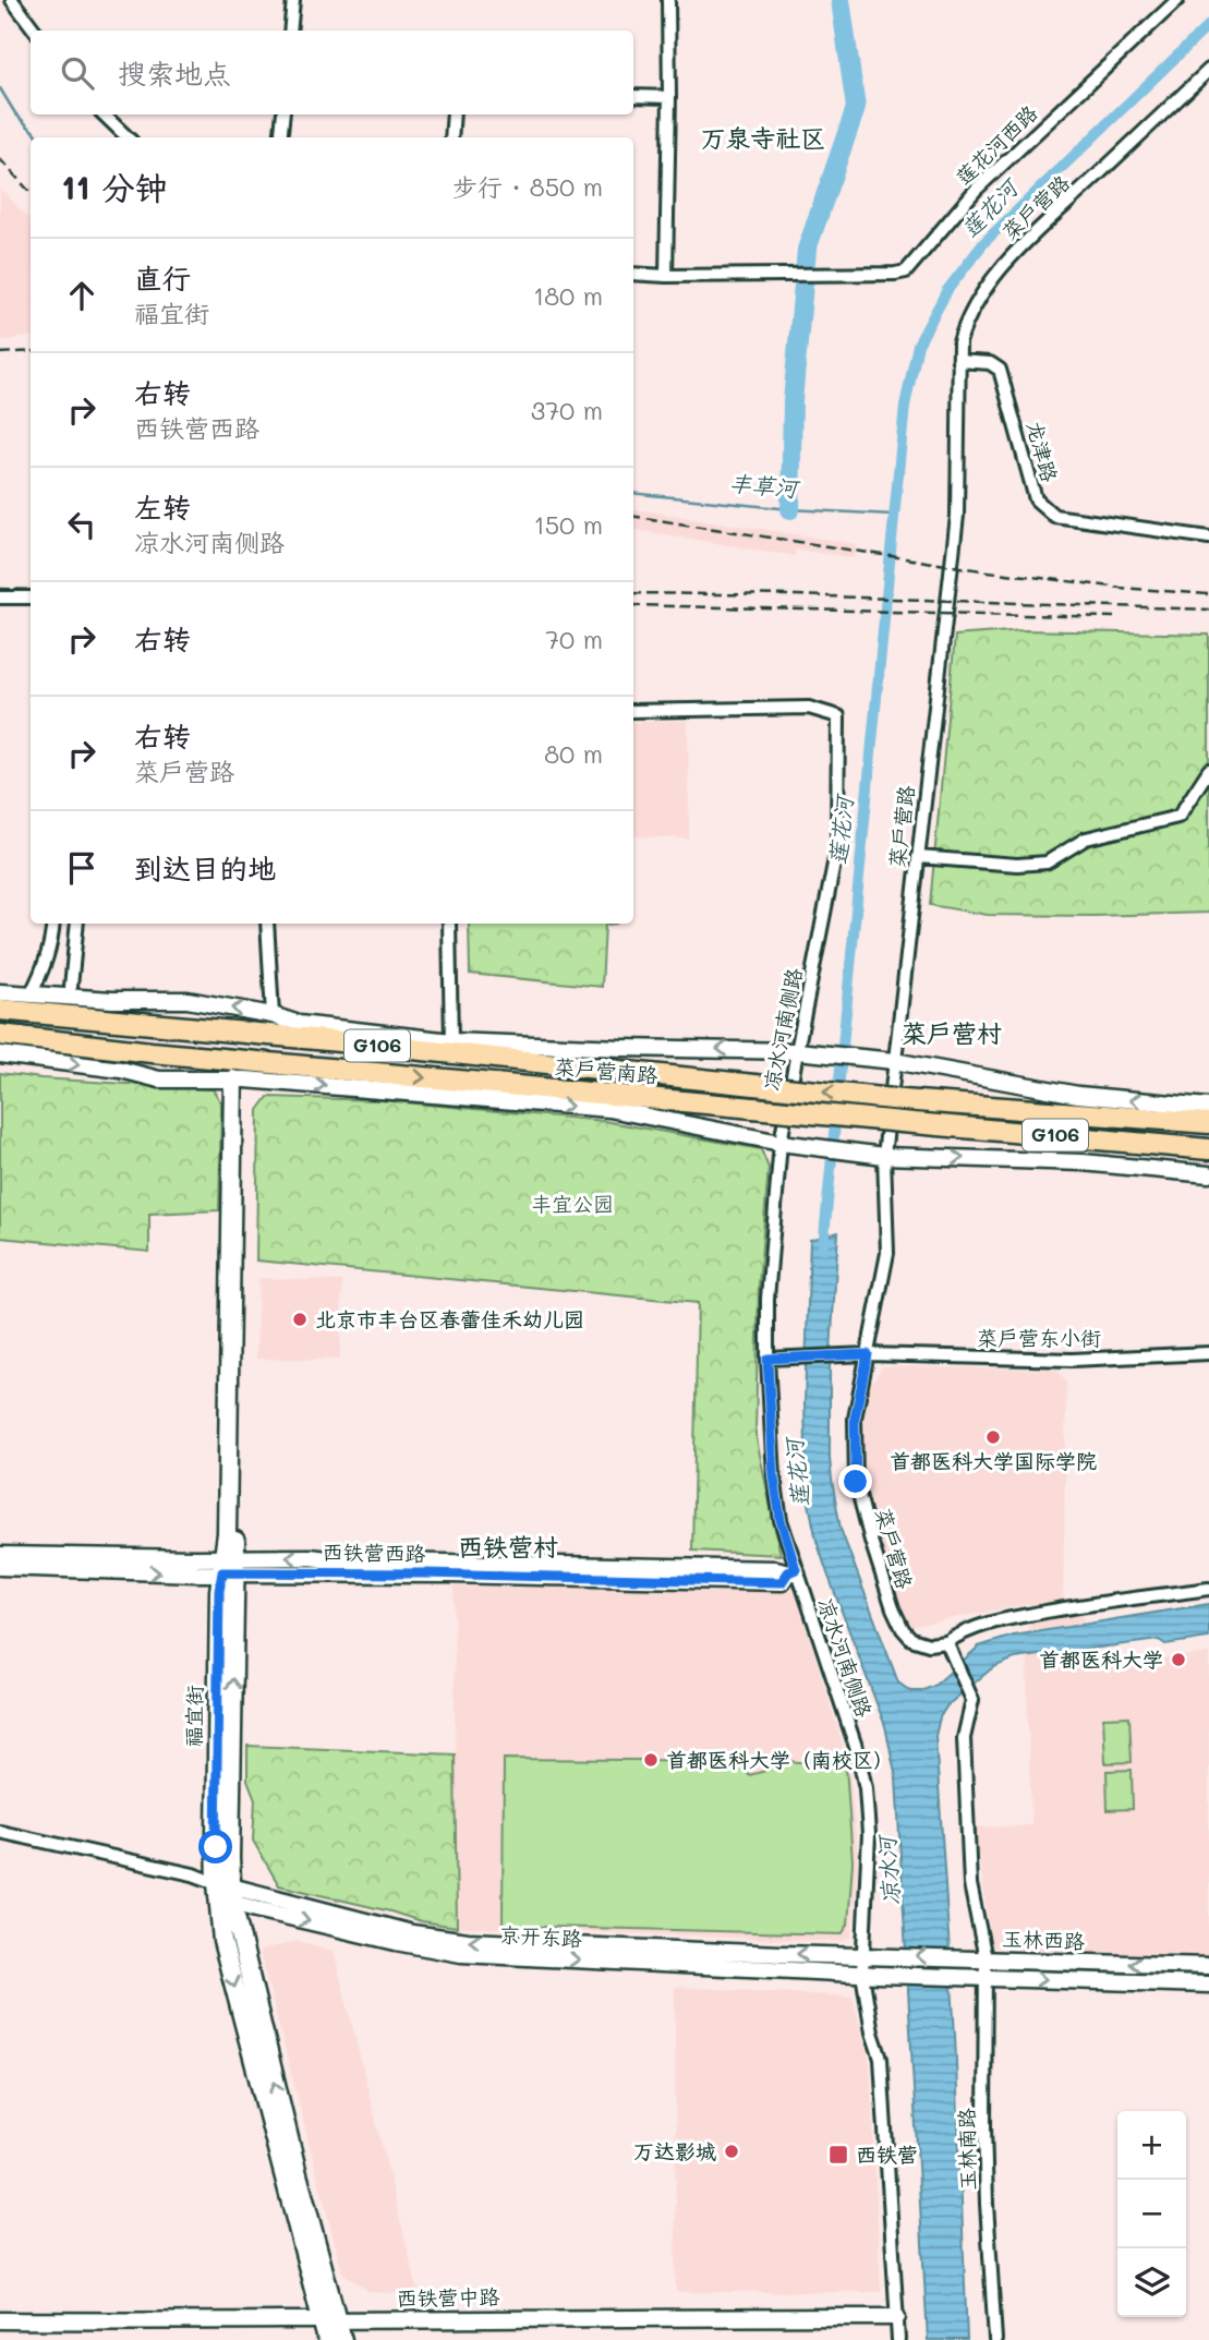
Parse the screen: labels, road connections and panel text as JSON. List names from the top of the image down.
{
  "streets": {
    "highway": ["G106", "菜户营南路"],
    "main road": ["福宜街"],
    "street": [
      "莲花河西路",
      "菜户营路",
      "龙津路",
      "凉水河南侧路",
      "菜户营东小街",
      "西铁营西路",
      "京开东路",
      "玉林西路",
      "玉林南路",
      "西铁营中路"
    ]
  },
  "crossings": [
    ["菜户营路", "龙津路"],
    ["菜户营路", "菜户营南路"],
    ["菜户营路", "菜户营东小街"],
    ["菜户营路", "玉林南路"],
    ["凉水河南侧路", "菜户营南路"],
    ["凉水河南侧路", "菜户营东小街"],
    ["凉水河南侧路", "西铁营西路"],
    ["凉水河南侧路", "京开东路"],
    ["凉水河南侧路", "玉林西路"],
    ["凉水河南侧路", "西铁营中路"],
    ["菜户营南路", "福宜街"],
    ["西铁营西路", "福宜街"],
    ["福宜街", "京开东路"],
    ["福宜街", "西铁营中路"],
    ["京开东路", "玉林西路"],
    ["玉林西路", "玉林南路"]
  ],
  "districts": ["万泉寺社区", "菜户营村", "西铁营村"],
  "water": ["莲花河", "丰草河", "凉水河"],
  "parks": ["丰宜公园"],
  "places": {
    "other": [
      "北京市丰台区春蕾佳禾幼儿园",
      "首都医科大学国际学院",
      "首都医科大学",
      "首都医科大学（南校区）",
      "万达影城"
    ],
    "transit": ["西铁营"]
  },
  "page": {
    "search": "搜索地点",
    "heading": ["11 分钟", "步行 · 850 m"],
    "list": [
      ["直行", "福宜街", "180 m"],
      ["右转", "西铁营西路", "370 m"],
      ["左转", "凉水河南侧路", "150 m"],
      ["右转", "70 m"],
      ["右转", "菜户营路", "80 m"],
      "到达目的地"
    ],
    "map_buttons": ["+", "−"]
  }
}
